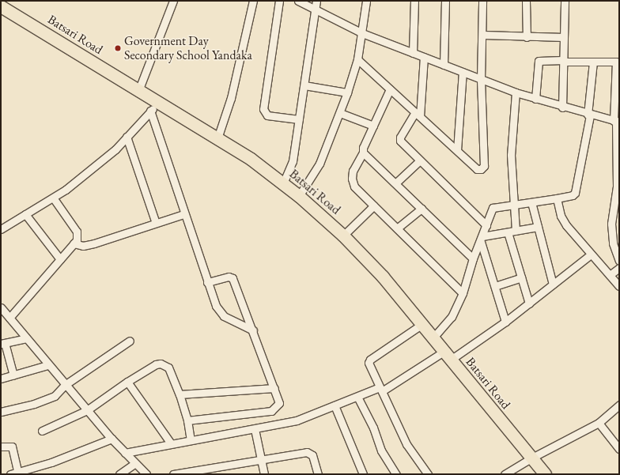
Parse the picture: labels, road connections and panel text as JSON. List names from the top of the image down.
{
  "streets": {
    "main road": ["Batsari Road"]
  },
  "places": ["Government Day Secondary School Yandaka"]
}
